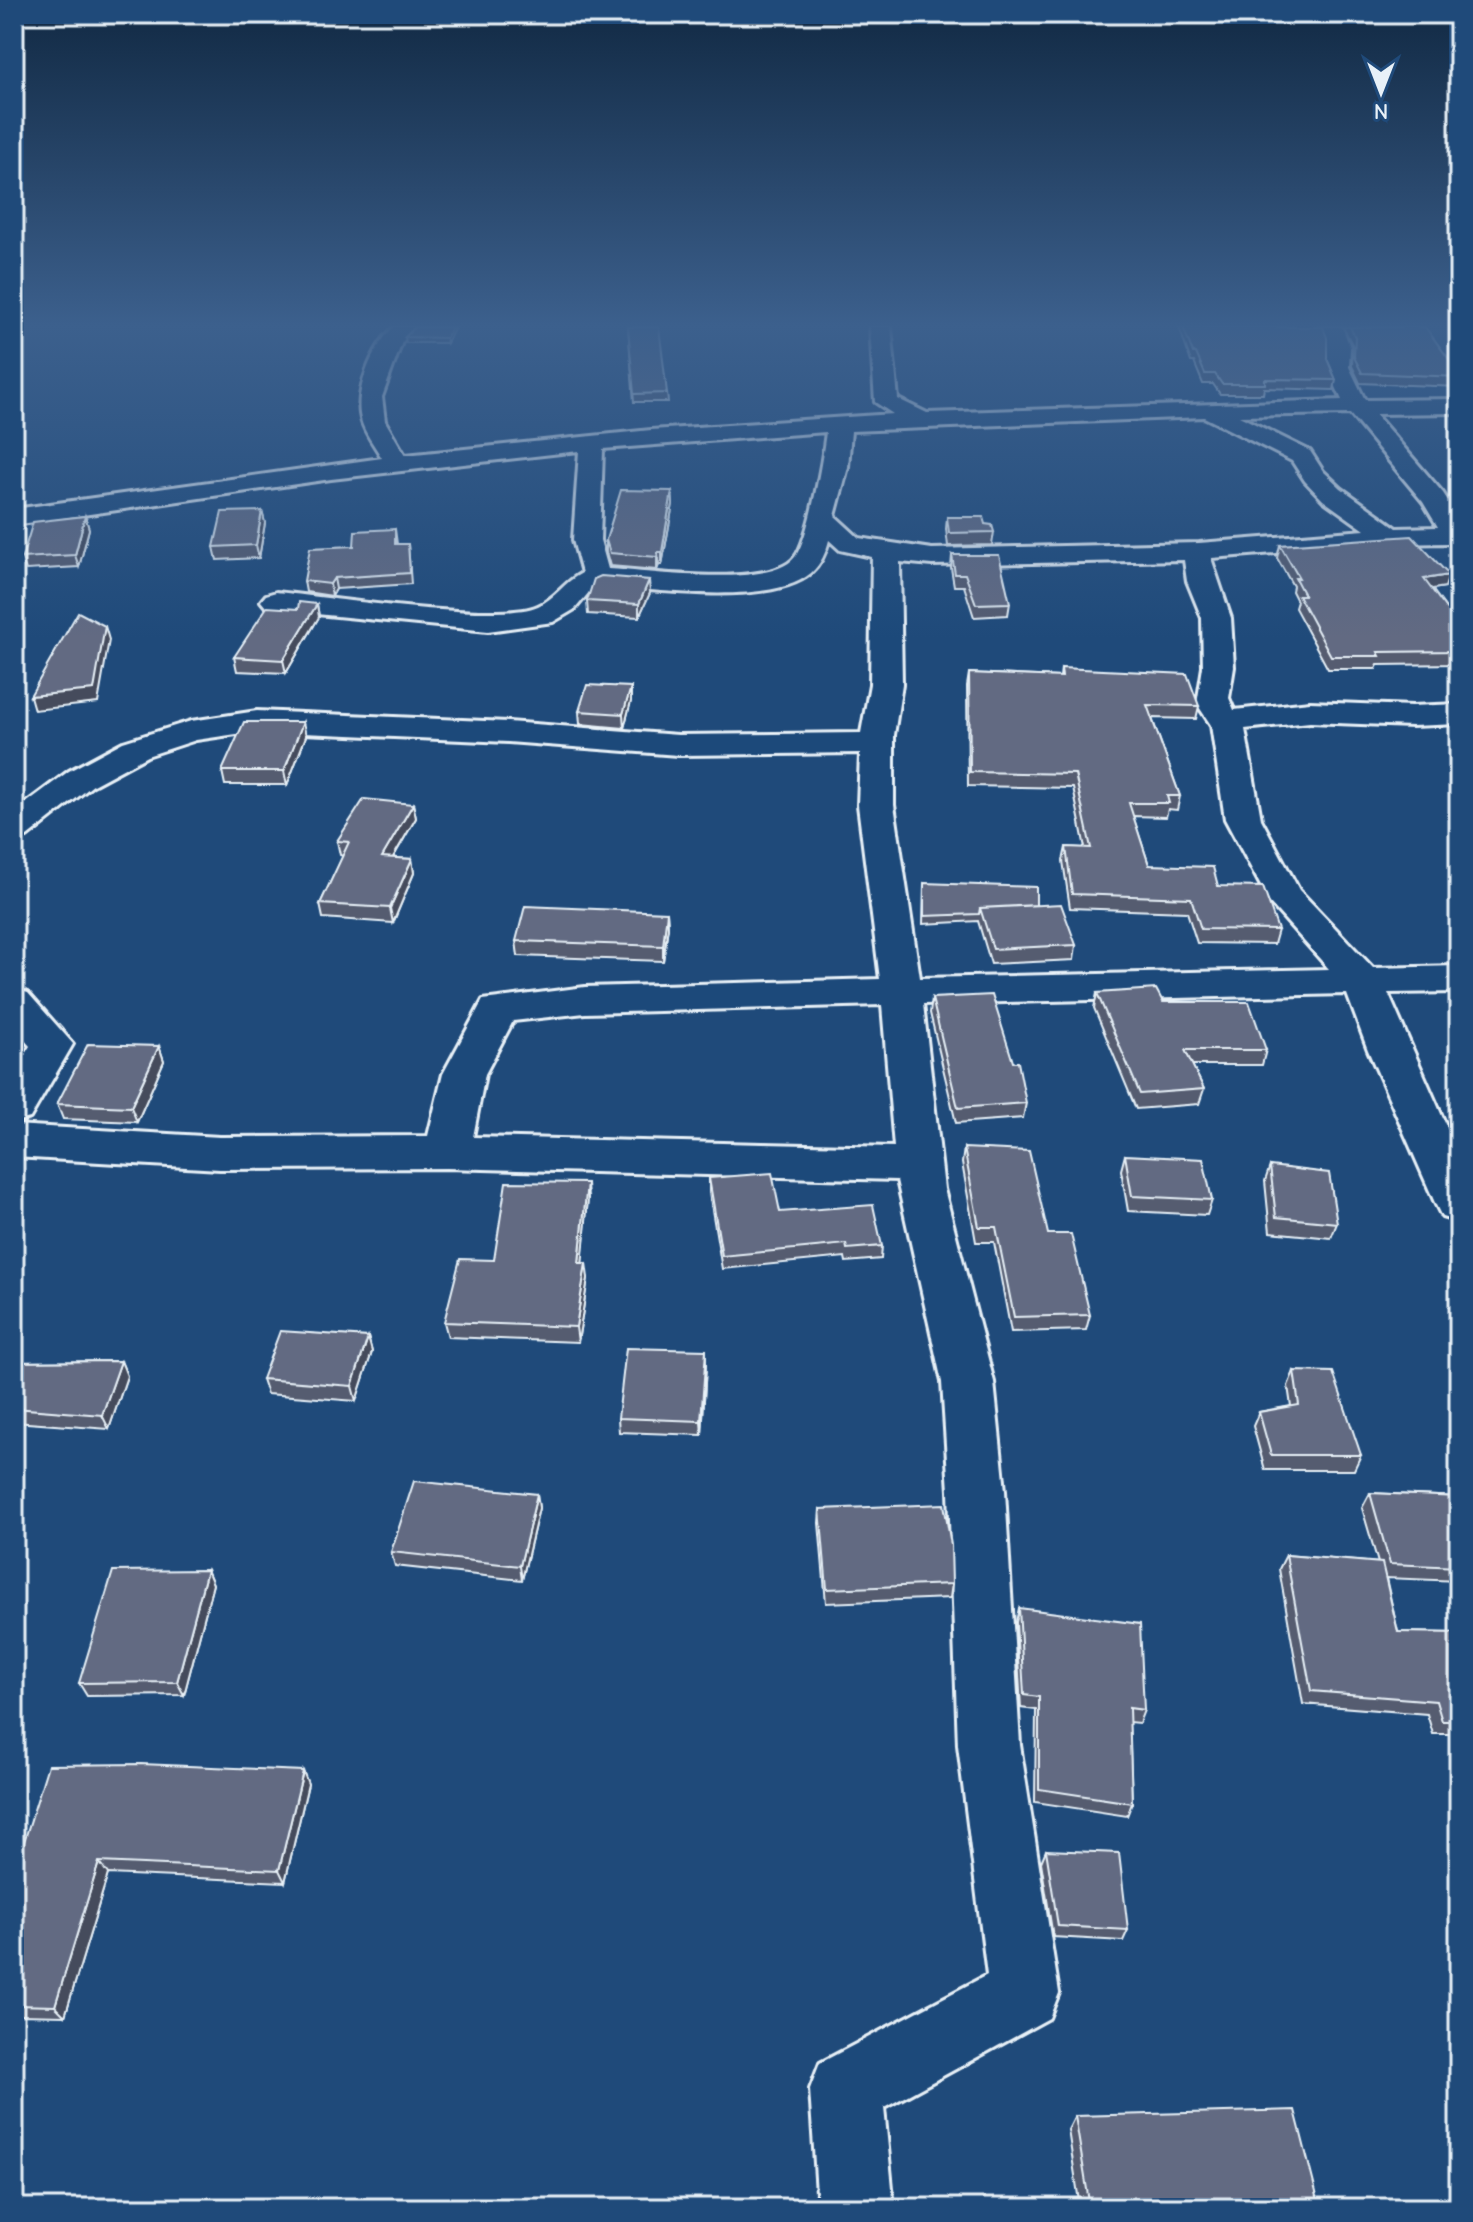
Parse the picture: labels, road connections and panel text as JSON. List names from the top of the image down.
{
  "north": "bottom"
}
